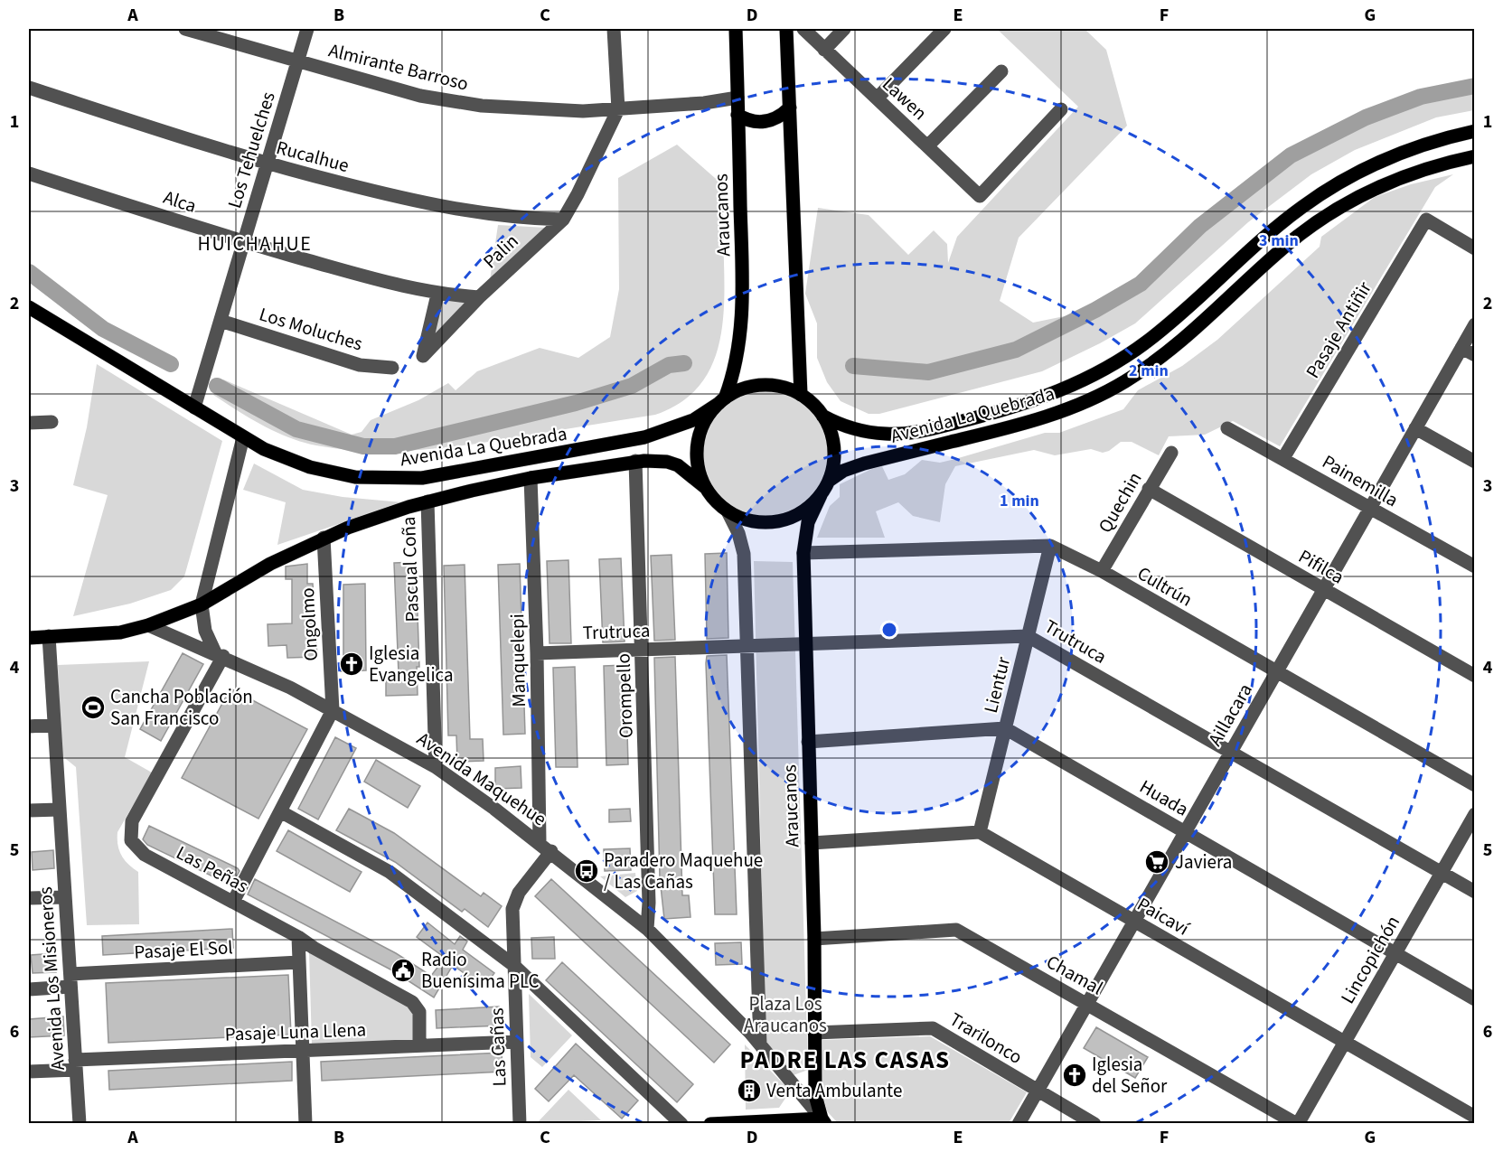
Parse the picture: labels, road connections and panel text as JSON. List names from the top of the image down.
{
  "streets": {
    "main road": ["Araucanos", "Avenida La Quebrada"],
    "street": [
      "Almirante Barroso",
      "Lawen",
      "Los Tehuelches",
      "Rucalhue",
      "Alca",
      "Palin",
      "Los Moluches",
      "Pasaje Antiñir",
      "Painemilla",
      "Quechin",
      "Pifilca",
      "Pascual Coña",
      "Cultrún",
      "Ongolmo",
      "Trutruca",
      "Manquelepi",
      "Lientur",
      "Orompello",
      "Aillacara",
      "Avenida Maquehue",
      "Huada",
      "Las Peñas",
      "Paicaví",
      "Pasaje El Sol",
      "Lincopichón",
      "Chamal",
      "Avenida Los Misioneros",
      "Pasaje Luna Llena",
      "Trarilonco",
      "Las Cañas"
    ]
  },
  "crossings": [
    ["Almirante Barroso", "Los Tehuelches"],
    ["Almirante Barroso", "Araucanos"],
    ["Almirante Barroso", "Palin"],
    ["Los Tehuelches", "Rucalhue"],
    ["Los Tehuelches", "Alca"],
    ["Los Tehuelches", "Los Moluches"],
    ["Los Tehuelches", "Avenida La Quebrada"],
    ["Rucalhue", "Palin"],
    ["Alca", "Palin"],
    ["Araucanos", "Avenida La Quebrada"],
    ["Araucanos", "Cultrún"],
    ["Araucanos", "Trutruca"],
    ["Araucanos", "Avenida Maquehue"],
    ["Araucanos", "Chamal"],
    ["Araucanos", "Trarilonco"],
    ["Pasaje Antiñir", "Painemilla"],
    ["Avenida La Quebrada", "Pascual Coña"],
    ["Avenida La Quebrada", "Ongolmo"],
    ["Avenida La Quebrada", "Manquelepi"],
    ["Avenida La Quebrada", "Orompello"],
    ["Avenida La Quebrada", "Avenida Maquehue"],
    ["Painemilla", "Aillacara"],
    ["Quechin", "Pifilca"],
    ["Quechin", "Cultrún"],
    ["Pifilca", "Aillacara"],
    ["Pascual Coña", "Avenida Maquehue"],
    ["Cultrún", "Lientur"],
    ["Cultrún", "Aillacara"],
    ["Ongolmo", "Avenida Maquehue"],
    ["Trutruca", "Manquelepi"],
    ["Trutruca", "Lientur"],
    ["Trutruca", "Orompello"],
    ["Trutruca", "Aillacara"],
    ["Trutruca", "Lincopichón"],
    ["Manquelepi", "Avenida Maquehue"],
    ["Lientur", "Huada"],
    ["Lientur", "Paicaví"],
    ["Orompello", "Avenida Maquehue"],
    ["Aillacara", "Huada"],
    ["Aillacara", "Paicaví"],
    ["Aillacara", "Chamal"],
    ["Aillacara", "Trarilonco"],
    ["Avenida Maquehue", "Las Peñas"],
    ["Avenida Maquehue", "Las Cañas"],
    ["Huada", "Lincopichón"],
    ["Las Peñas", "Pasaje Luna Llena"],
    ["Paicaví", "Lincopichón"],
    ["Pasaje El Sol", "Avenida Los Misioneros"],
    ["Lincopichón", "Chamal"],
    ["Avenida Los Misioneros", "Pasaje Luna Llena"],
    ["Pasaje Luna Llena", "Las Cañas"]
  ],
  "districts": ["HUICHAHUE", "PADRE LAS CASAS"],
  "parks": ["Plaza Los Araucanos"],
  "places": {
    "church": ["Iglesia Evangelica", "Iglesia del Señor"],
    "sports": ["Cancha Población San Francisco"],
    "supermarket": ["Javiera"],
    "bus stop": ["Paradero Maquehue / Las Cañas"],
    "public building": ["Radio Buenísima PLC"],
    "building": ["Venta Ambulante"]
  },
  "grid": {
    "columns": [
      "A",
      "B",
      "C",
      "D",
      "E",
      "F",
      "G"
    ],
    "rows": [
      "1",
      "2",
      "3",
      "4",
      "5",
      "6"
    ]
  },
  "rings": ["3 min", "2 min", "1 min"]
}
